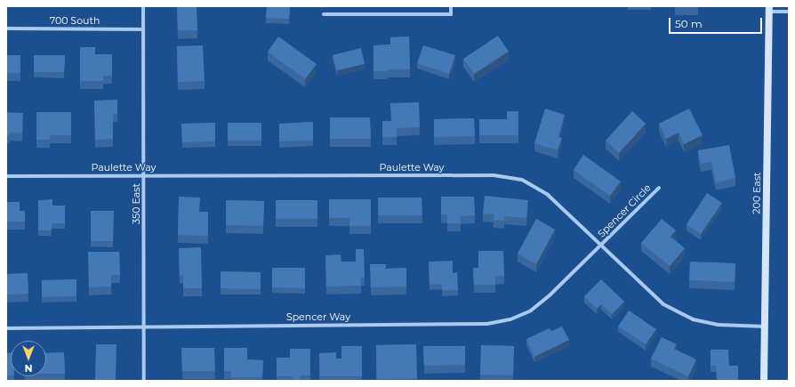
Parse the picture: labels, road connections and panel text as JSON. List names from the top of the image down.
{
  "streets": {
    "main road": ["200 East"],
    "street": [
      "700 South",
      "Paulette Way",
      "350 East",
      "Spencer Circle",
      "Spencer Way"
    ]
  },
  "crossings": [
    ["700 South", "350 East"],
    ["Paulette Way", "200 East"],
    ["Paulette Way", "350 East"],
    ["Paulette Way", "Spencer Circle"],
    ["Paulette Way", "Spencer Way"],
    ["350 East", "Spencer Way"],
    ["Spencer Circle", "Spencer Way"]
  ],
  "scale_bar": "50 m",
  "north": "bottom"
}
